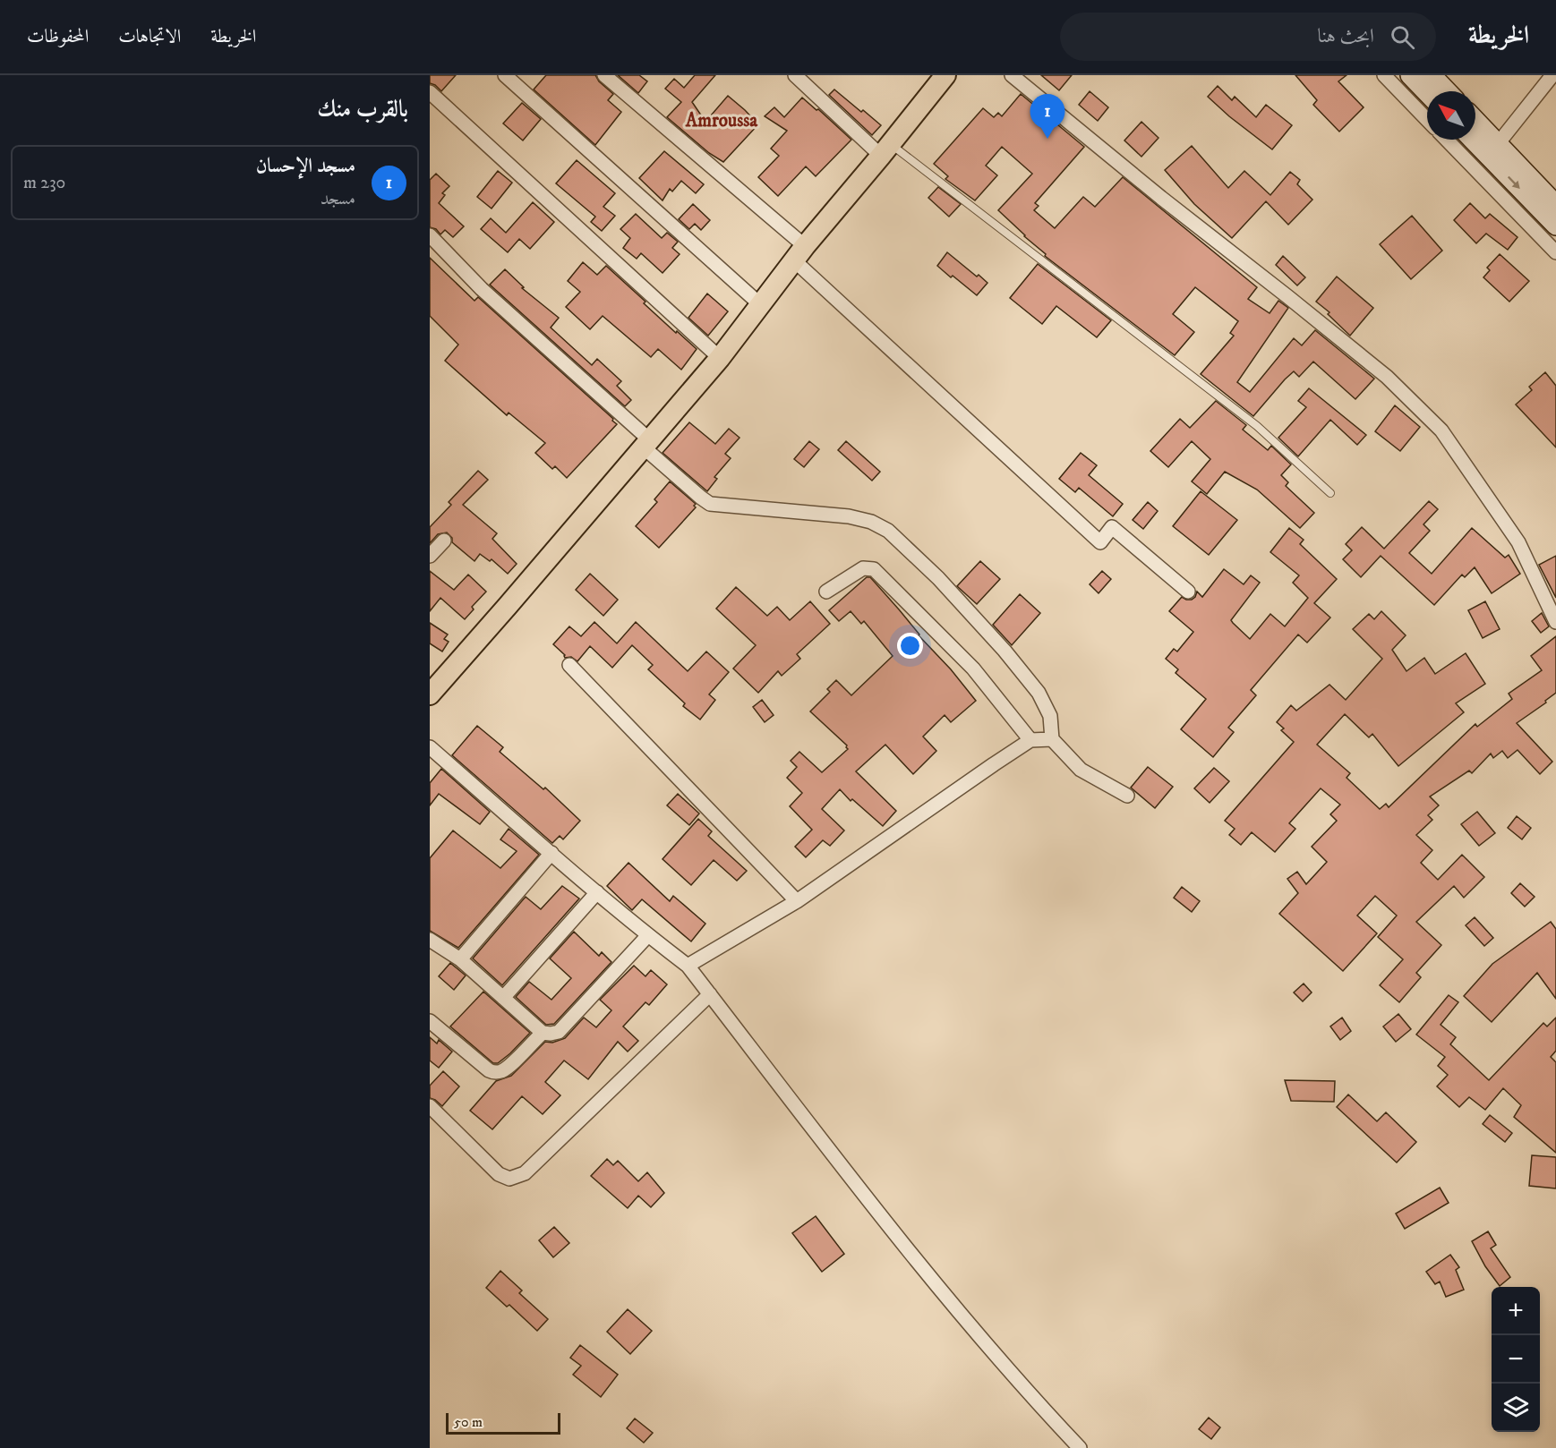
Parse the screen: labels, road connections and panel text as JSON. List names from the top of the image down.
{
  "districts": ["Amroussa"],
  "scale_bar": "50 m",
  "north": "top left",
  "page": {
    "header": "الخريطة",
    "search": "ابحث هنا",
    "nav": ["الخريطة", "الاتجاهات", "المحفوظات"],
    "heading": "بالقرب منك",
    "pins": "1",
    "list": [
      {
        "mark": "1",
        "name": "مسجد الإحسان",
        "note": "مسجد",
        "value": "230 m"
      }
    ],
    "map_buttons": ["+", "−"],
    "scale": "50 m"
  }
}
